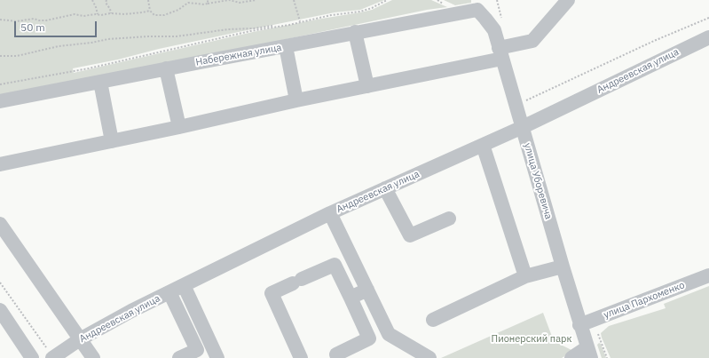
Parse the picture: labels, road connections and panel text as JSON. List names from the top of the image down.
{
  "streets": {
    "street": [
      "Набережная улица",
      "Андреевская улица",
      "улица Уборевича",
      "улица Пархоменко"
    ]
  },
  "crossings": [
    ["Набережная улица", "улица Уборевича"],
    ["Андреевская улица", "улица Уборевича"],
    ["улица Уборевича", "улица Пархоменко"]
  ],
  "parks": ["Пионерский парк"],
  "scale_bar": "50 m"
}
